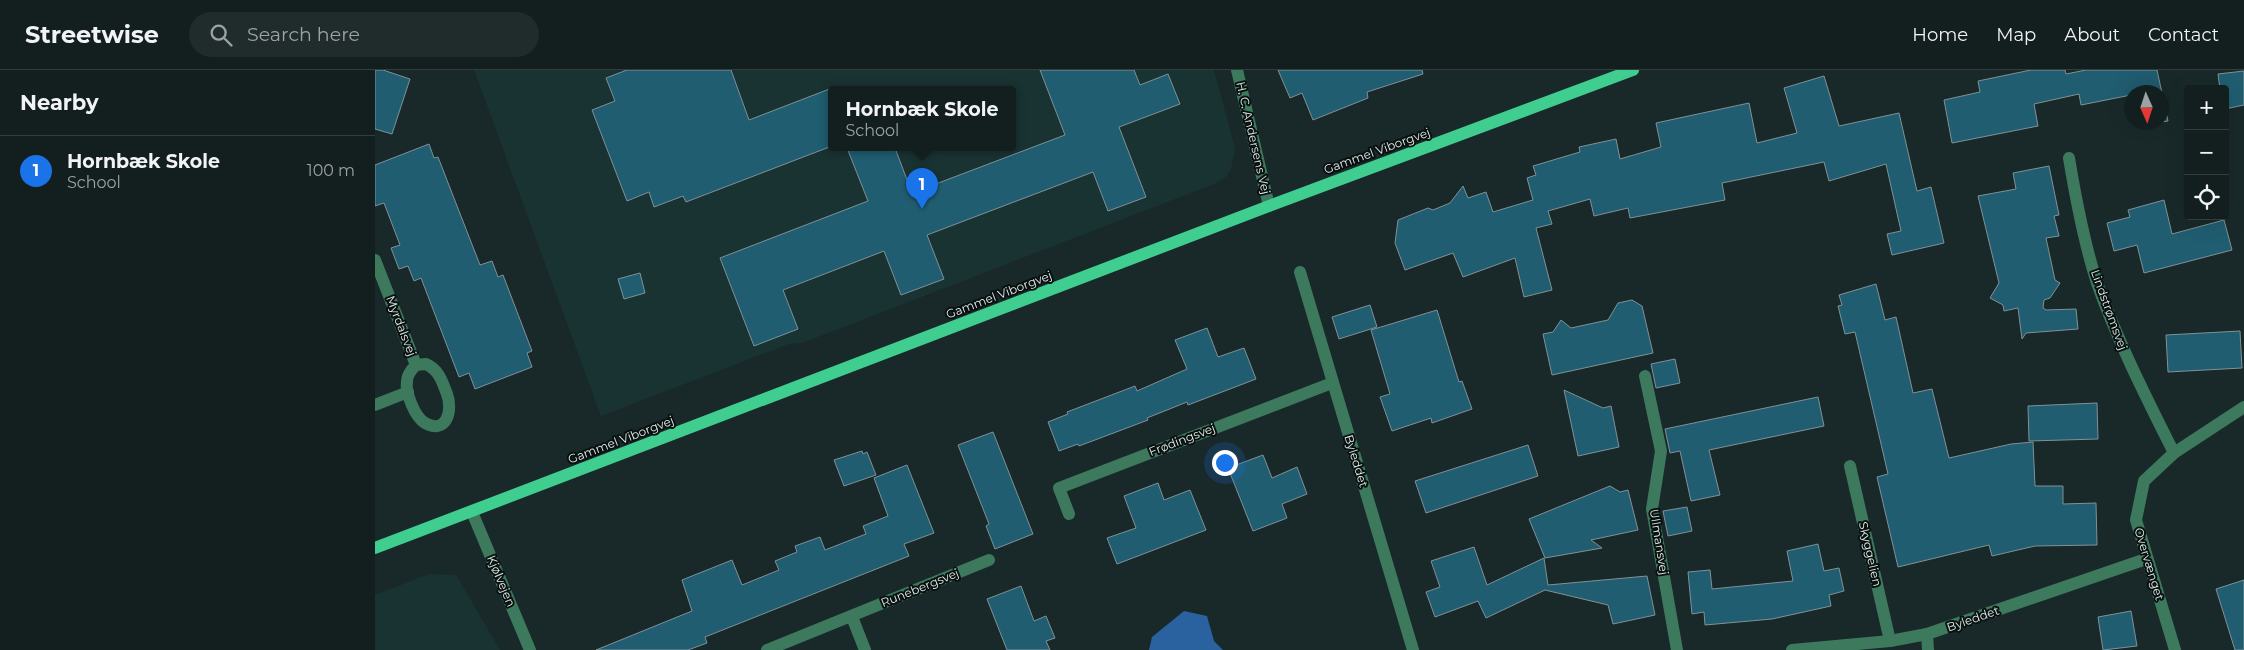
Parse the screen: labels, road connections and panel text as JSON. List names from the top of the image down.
{
  "streets": {
    "main road": ["Gammel Viborgvej"],
    "street": [
      "H. C. Andersens Vej",
      "Lindstrømsvej",
      "Myrdalsvej",
      "Frødingsvej",
      "Byleddet",
      "Ullmansvej",
      "Skyggelien",
      "Overvænget",
      "Kjølvejen",
      "Runebergsvej"
    ]
  },
  "crossings": [
    ["H. C. Andersens Vej", "Gammel Viborgvej"],
    ["Gammel Viborgvej", "Kjølvejen"],
    ["Lindstrømsvej", "Overvænget"],
    ["Frødingsvej", "Byleddet"],
    ["Byleddet", "Skyggelien"],
    ["Byleddet", "Overvænget"]
  ],
  "north": "bottom",
  "page": {
    "header": "Streetwise",
    "search": "Search here",
    "nav": [
      "Home",
      "Map",
      "About",
      "Contact"
    ],
    "heading": "Nearby",
    "map_buttons": ["+", "−"],
    "popup": ["Hornbæk Skole", "School"],
    "list": [
      {
        "mark": "1",
        "name": "Hornbæk Skole",
        "note": "School",
        "value": "100 m"
      }
    ],
    "pins": "1"
  }
}
